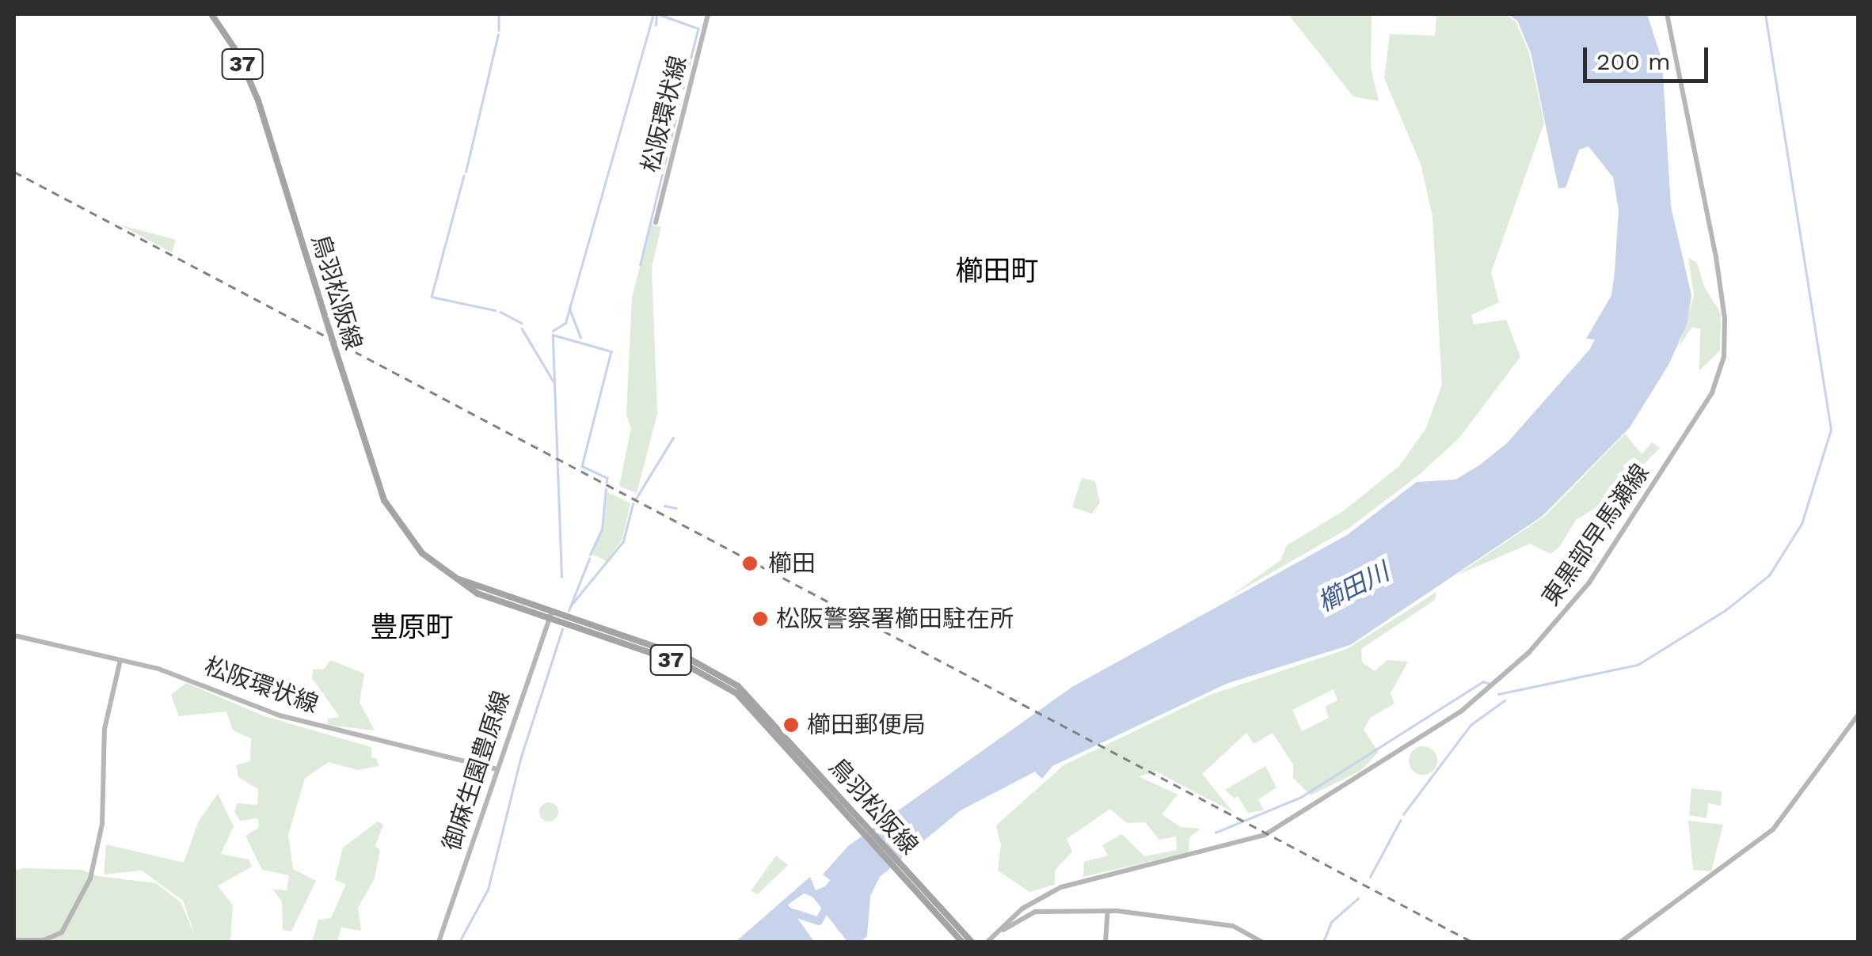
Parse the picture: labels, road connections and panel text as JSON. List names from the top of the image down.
{
  "streets": {
    "main road": [
      "37",
      "松阪環状線",
      "鳥羽松阪線",
      "東黒部早馬瀬線",
      "御麻生園豊原線"
    ]
  },
  "crossings": [
    ["松阪環状線", "御麻生園豊原線"],
    ["鳥羽松阪線", "御麻生園豊原線"]
  ],
  "districts": ["櫛田町", "豊原町"],
  "water": ["櫛田川"],
  "places": ["櫛田", "松阪警察署櫛田駐在所", "櫛田郵便局"],
  "scale_bar": "200 m"
}
